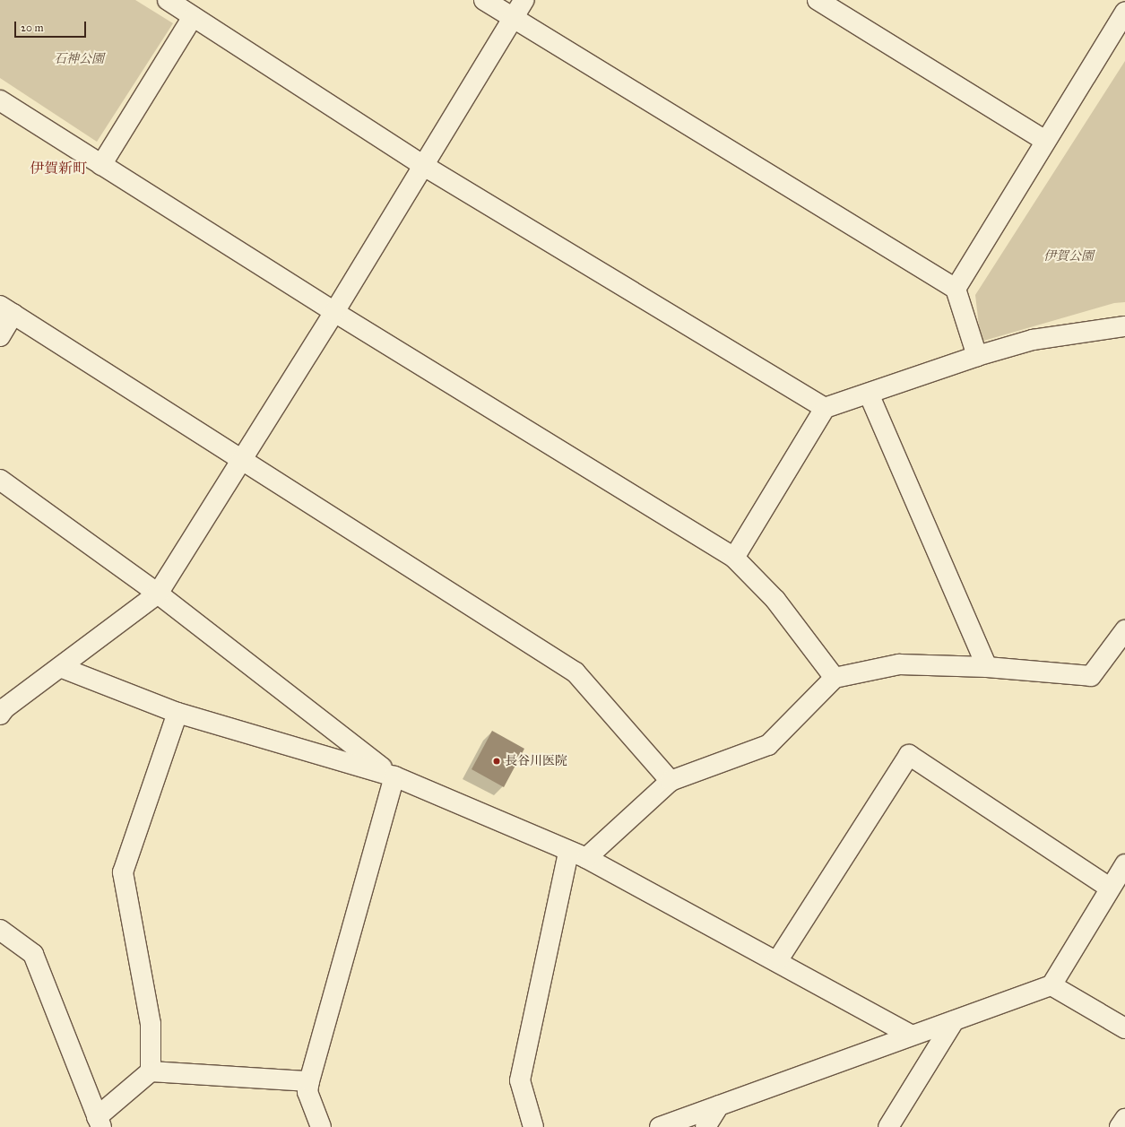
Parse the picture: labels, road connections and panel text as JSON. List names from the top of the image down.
{
  "districts": ["伊賀新町"],
  "parks": ["石神公園", "伊賀公園"],
  "places": ["長谷川医院"],
  "scale_bar": "20 m"
}
